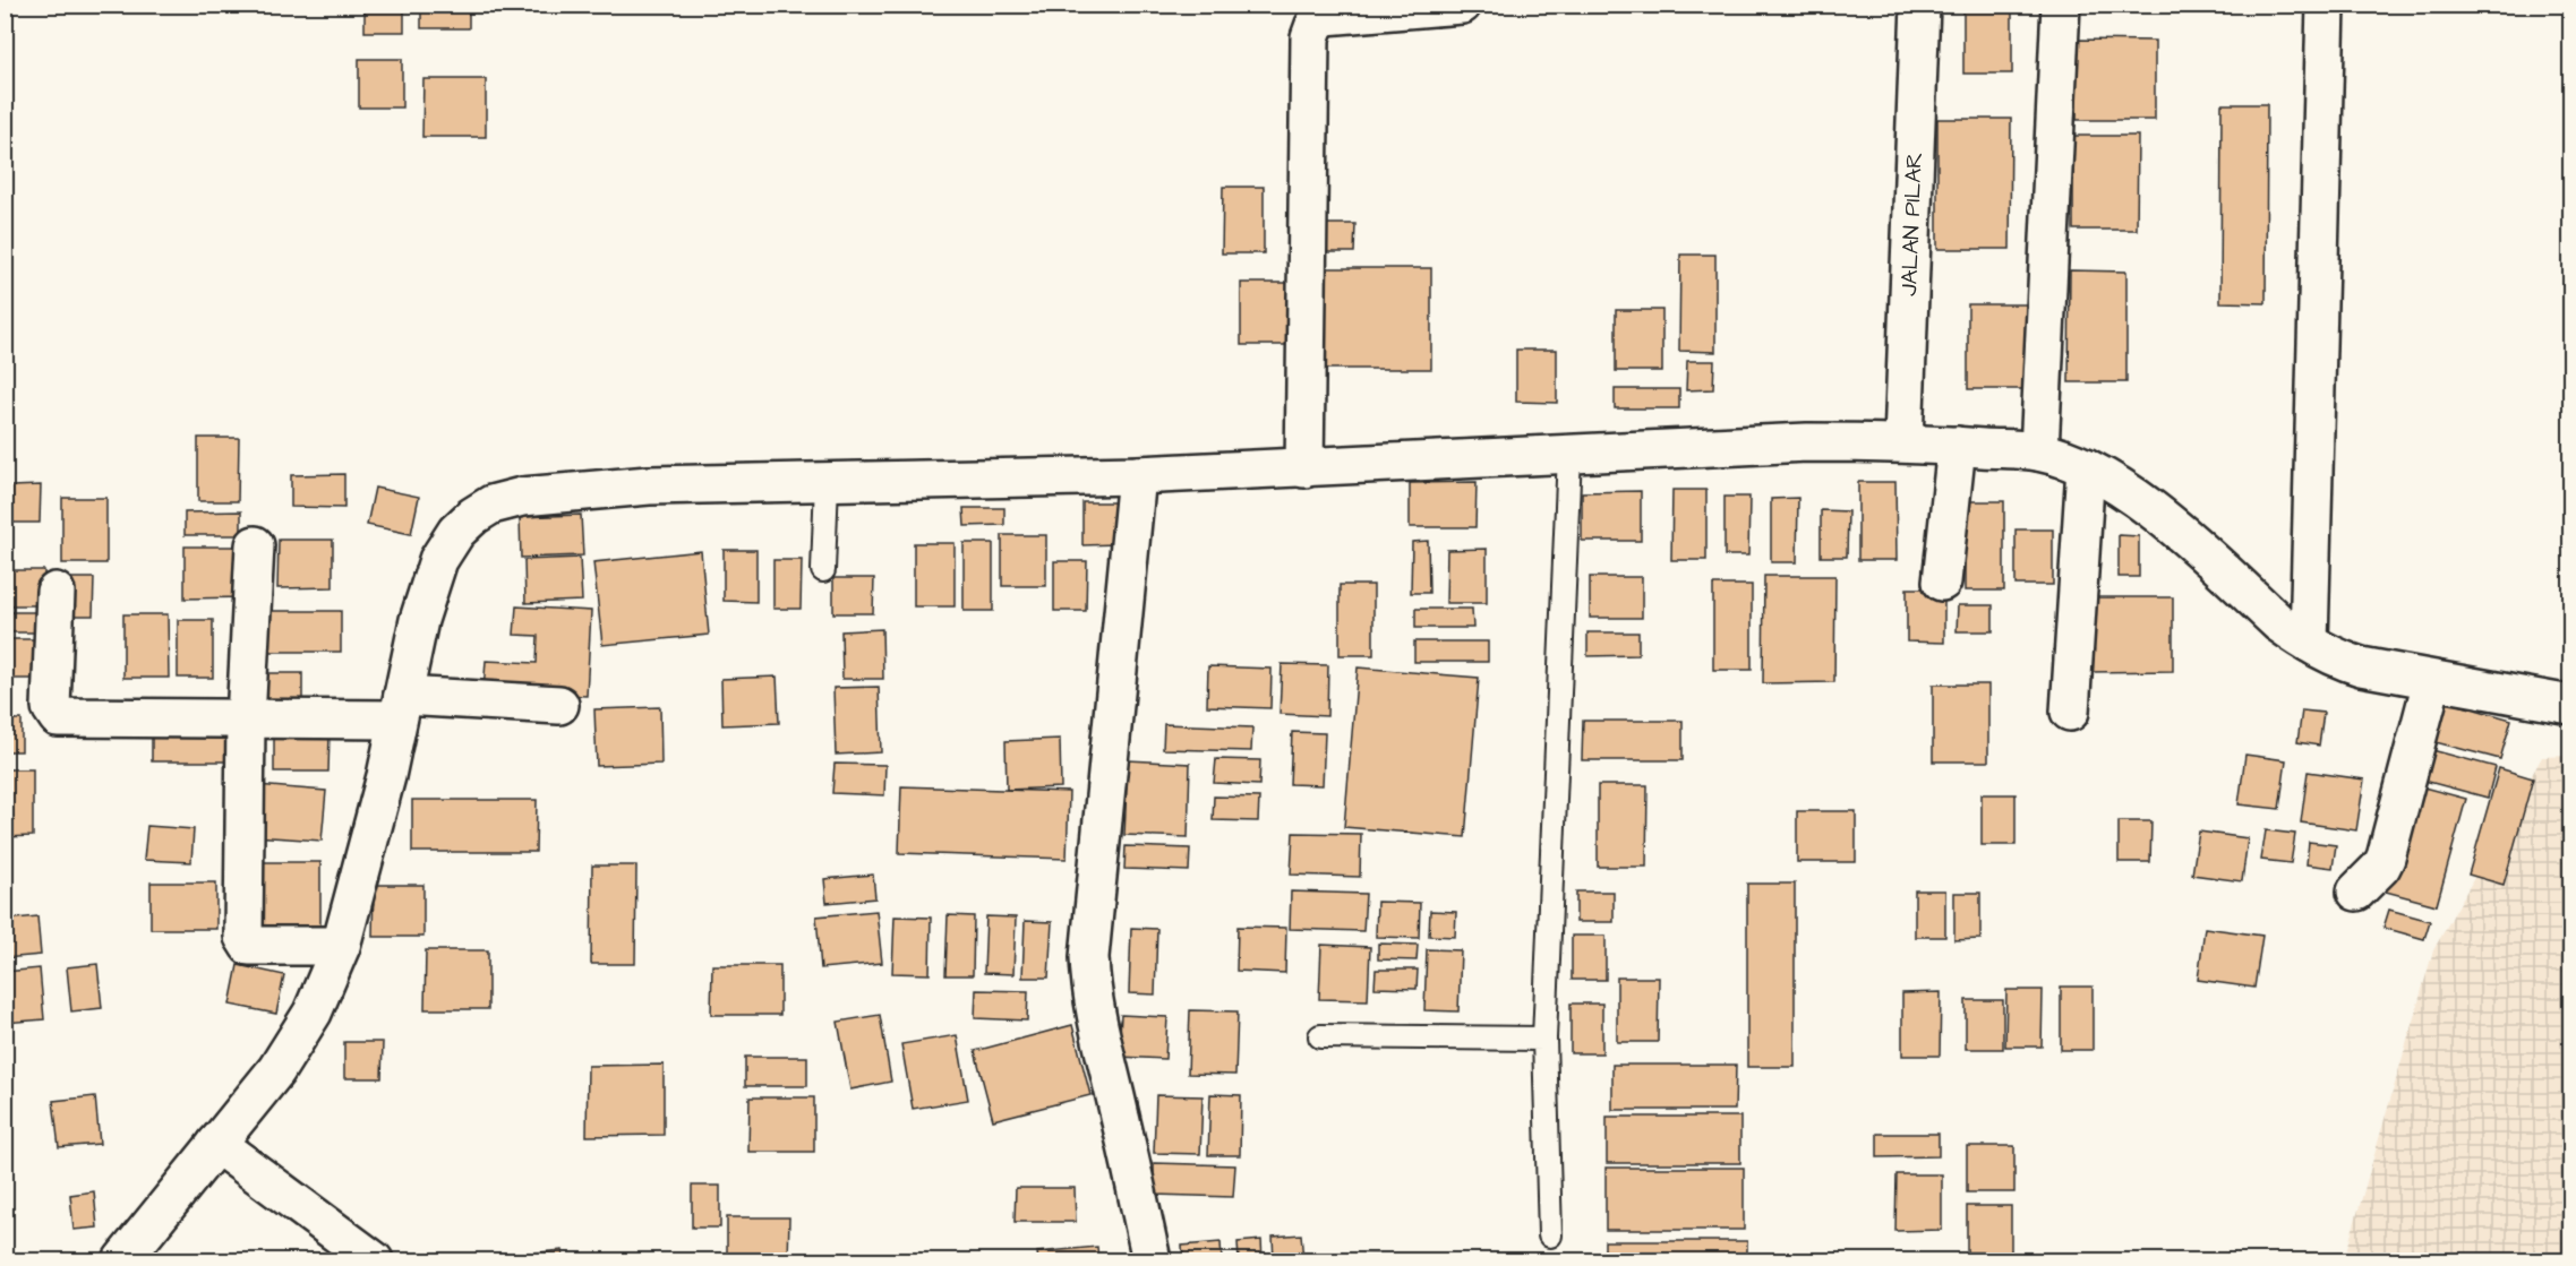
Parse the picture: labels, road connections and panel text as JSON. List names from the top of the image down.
{
  "streets": {
    "street": ["JALAN PILAR"]
  }
}
